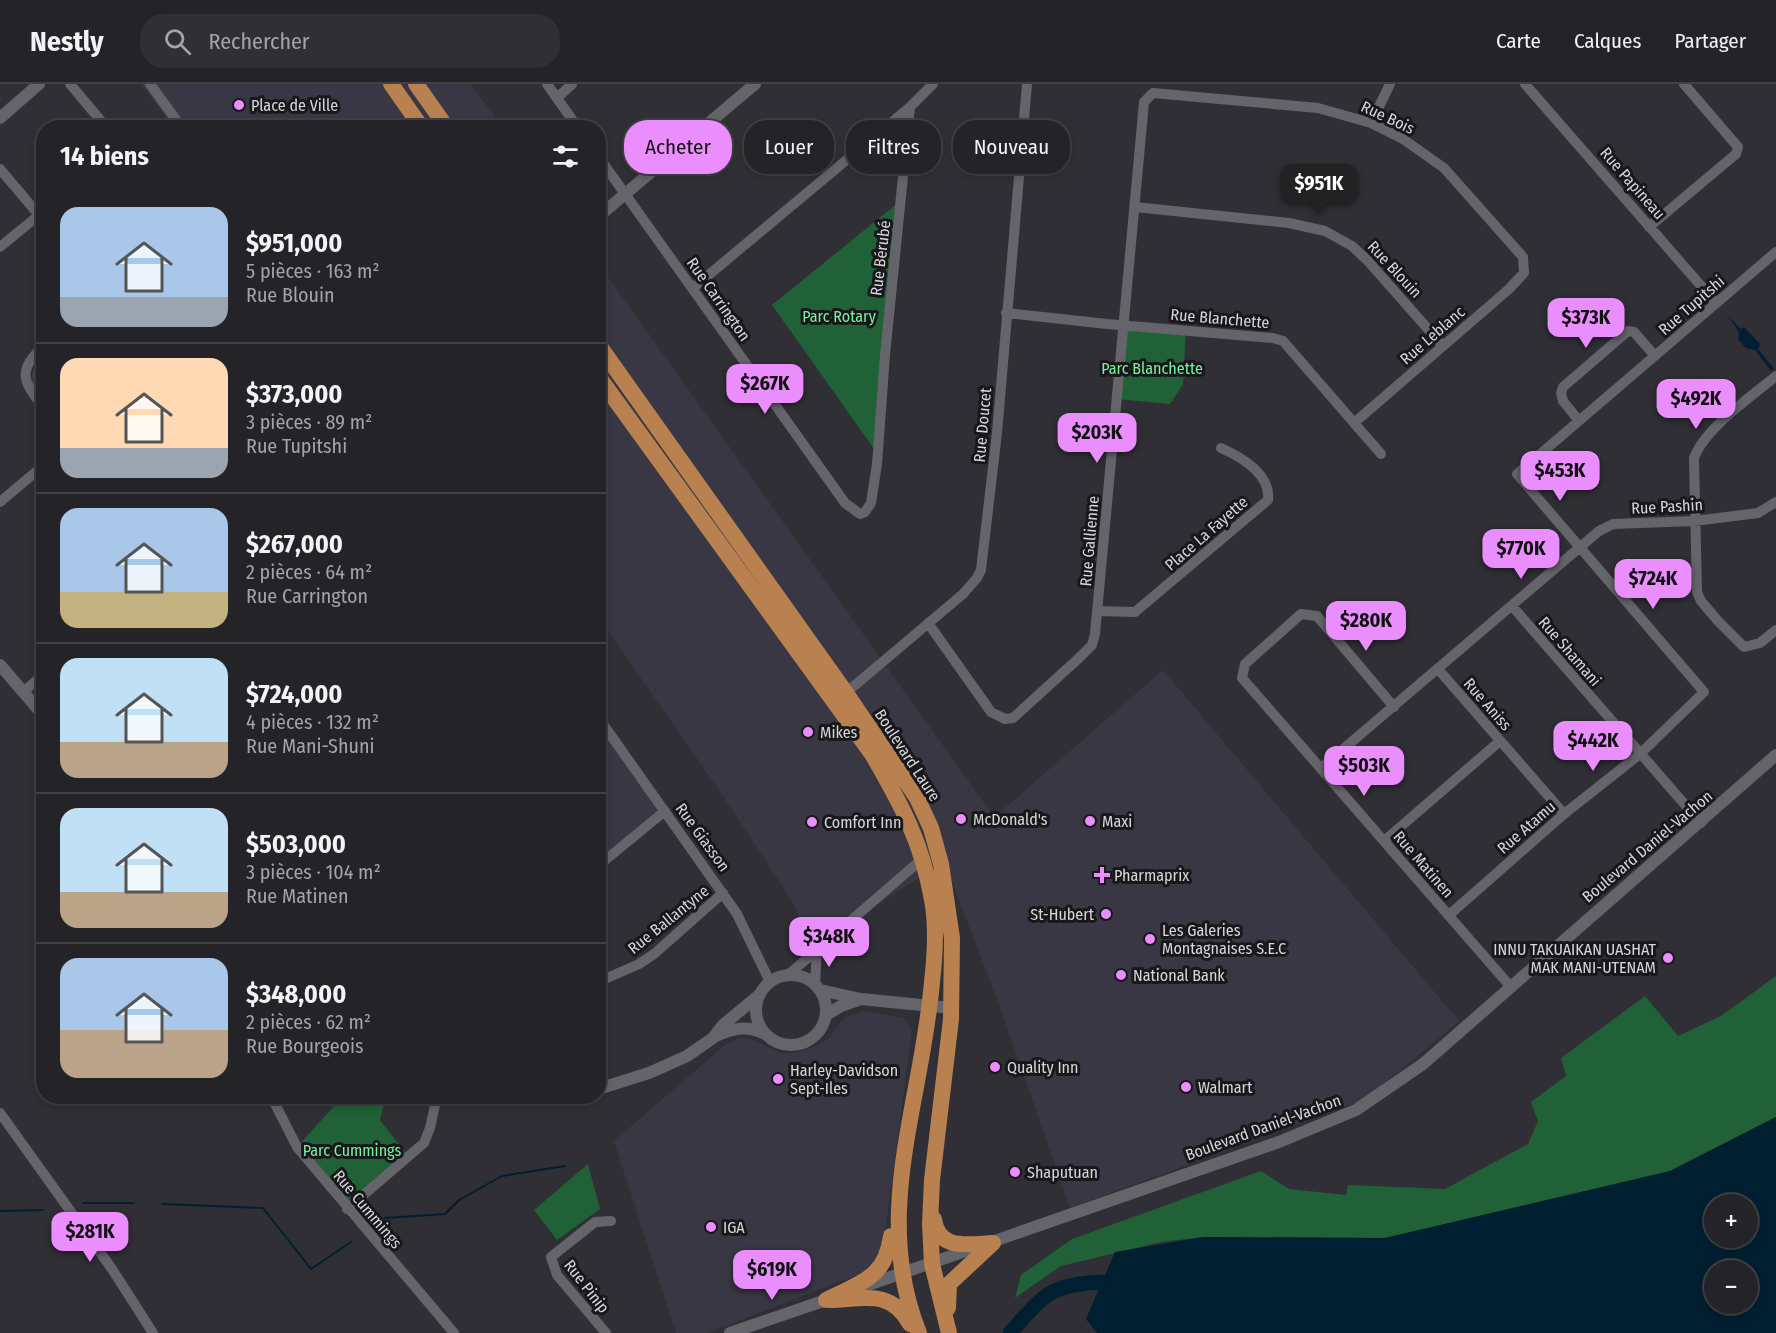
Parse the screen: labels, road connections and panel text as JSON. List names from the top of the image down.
{
  "streets": {
    "highway": ["Boulevard Laure"],
    "street": [
      "Rue Bois",
      "Rue Papineau",
      "Rue Bérubé",
      "Rue Blouin",
      "Rue Carrington",
      "Rue Tupitshi",
      "Rue Blanchette",
      "Rue Leblanc",
      "Rue Doucet",
      "Rue Pashin",
      "Place La Fayette",
      "Rue Gallienne",
      "Rue Shamani",
      "Rue Aniss",
      "Rue Atamu",
      "Rue Giasson",
      "Boulevard Daniel-Vachon",
      "Rue Matinen",
      "Rue Ballantyne",
      "Rue Cummings",
      "Rue Pinip"
    ]
  },
  "crossings": [
    ["Rue Bois", "Rue Leblanc"],
    ["Rue Bois", "Rue Gallienne"],
    ["Rue Papineau", "Rue Tupitshi"],
    ["Rue Bérubé", "Rue Carrington"],
    ["Rue Blouin", "Rue Leblanc"],
    ["Rue Blouin", "Rue Gallienne"],
    ["Rue Tupitshi", "Rue Pashin"],
    ["Rue Tupitshi", "Rue Atamu"],
    ["Rue Blanchette", "Rue Leblanc"],
    ["Rue Blanchette", "Rue Doucet"],
    ["Rue Blanchette", "Rue Gallienne"],
    ["Rue Doucet", "Rue Gallienne"],
    ["Rue Doucet", "Boulevard Laure"],
    ["Rue Pashin", "Rue Shamani"],
    ["Rue Pashin", "Rue Aniss"],
    ["Rue Pashin", "Rue Atamu"],
    ["Rue Pashin", "Rue Matinen"],
    ["Place La Fayette", "Rue Gallienne"],
    ["Rue Shamani", "Rue Atamu"],
    ["Rue Shamani", "Boulevard Daniel-Vachon"],
    ["Rue Aniss", "Rue Atamu"],
    ["Boulevard Laure", "Boulevard Daniel-Vachon"],
    ["Rue Atamu", "Rue Matinen"],
    ["Rue Giasson", "Rue Ballantyne"],
    ["Boulevard Daniel-Vachon", "Rue Matinen"]
  ],
  "parks": ["Parc Rotary", "Parc Blanchette", "Parc Cummings"],
  "places": {
    "other": [
      "Place de Ville",
      "Mikes",
      "McDonald's",
      "Maxi",
      "Comfort Inn",
      "St-Hubert",
      "Les Galeries Montagnaises S.E.C",
      "INNU TAKUAIKAN UASHAT MAK MANI-UTENAM",
      "National Bank",
      "Quality Inn",
      "Harley-Davidson Sept-Iles",
      "Walmart",
      "Shaputuan",
      "IGA"
    ],
    "health": ["Pharmaprix"]
  },
  "page": {
    "header": "Nestly",
    "search": "Rechercher",
    "nav": ["Carte", "Calques", "Partager"],
    "chip": [
      "Acheter",
      "Louer",
      "Filtres",
      "Nouveau"
    ],
    "heading": "14 biens",
    "price": [
      "$951K",
      "$373K",
      "$267K",
      "$492K",
      "$203K",
      "$453K",
      "$770K",
      "$724K",
      "$280K",
      "$442K",
      "$503K",
      "$348K",
      "$281K",
      "$619K"
    ],
    "list": [
      {
        "name": "$951,000",
        "note": "5 pièces · 163 m² · Rue Blouin"
      },
      {
        "name": "$373,000",
        "note": "3 pièces · 89 m² · Rue Tupitshi"
      },
      {
        "name": "$267,000",
        "note": "2 pièces · 64 m² · Rue Carrington"
      },
      {
        "name": "$724,000",
        "note": "4 pièces · 132 m² · Rue Mani-Shuni"
      },
      {
        "name": "$503,000",
        "note": "3 pièces · 104 m² · Rue Matinen"
      },
      {
        "name": "$348,000",
        "note": "2 pièces · 62 m² · Rue Bourgeois"
      }
    ],
    "map_buttons": ["+", "−"]
  }
}
